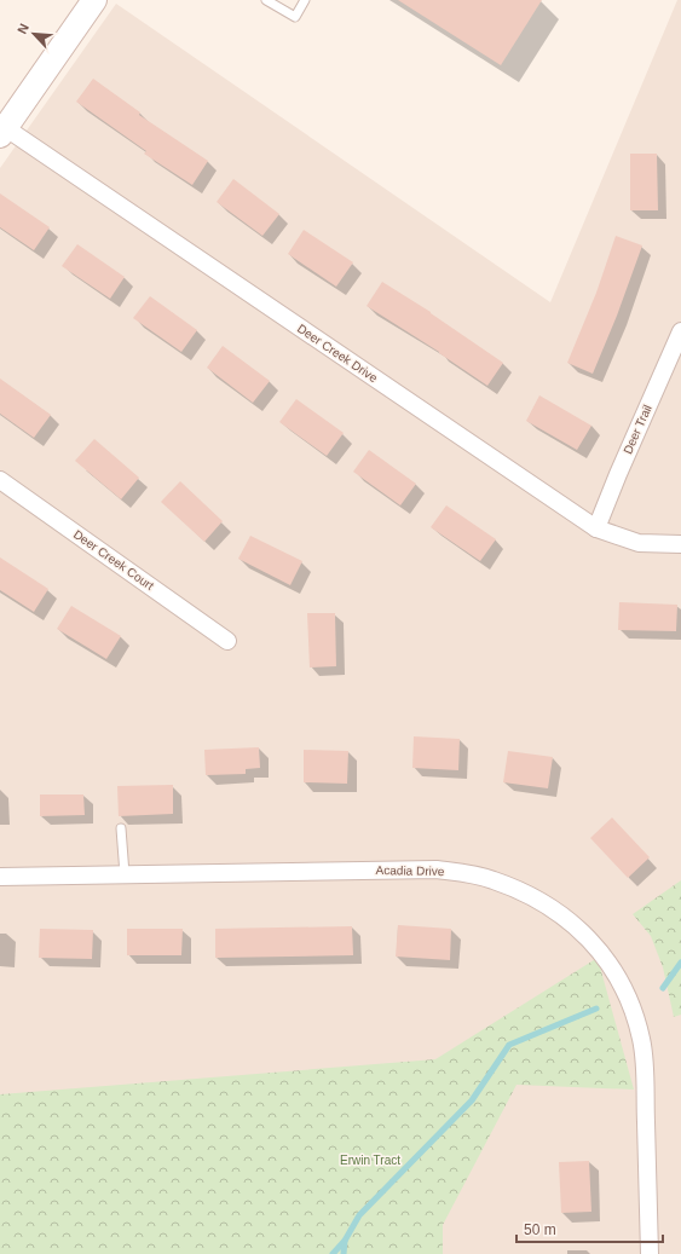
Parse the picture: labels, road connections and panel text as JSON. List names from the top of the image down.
{
  "streets": {
    "street": [
      "Deer Creek Drive",
      "Deer Trail",
      "Deer Creek Court",
      "Acadia Drive"
    ]
  },
  "crossings": [
    ["Deer Creek Drive", "Deer Trail"]
  ],
  "parks": ["Erwin Tract"],
  "scale_bar": "50 m",
  "north": "top left"
}
